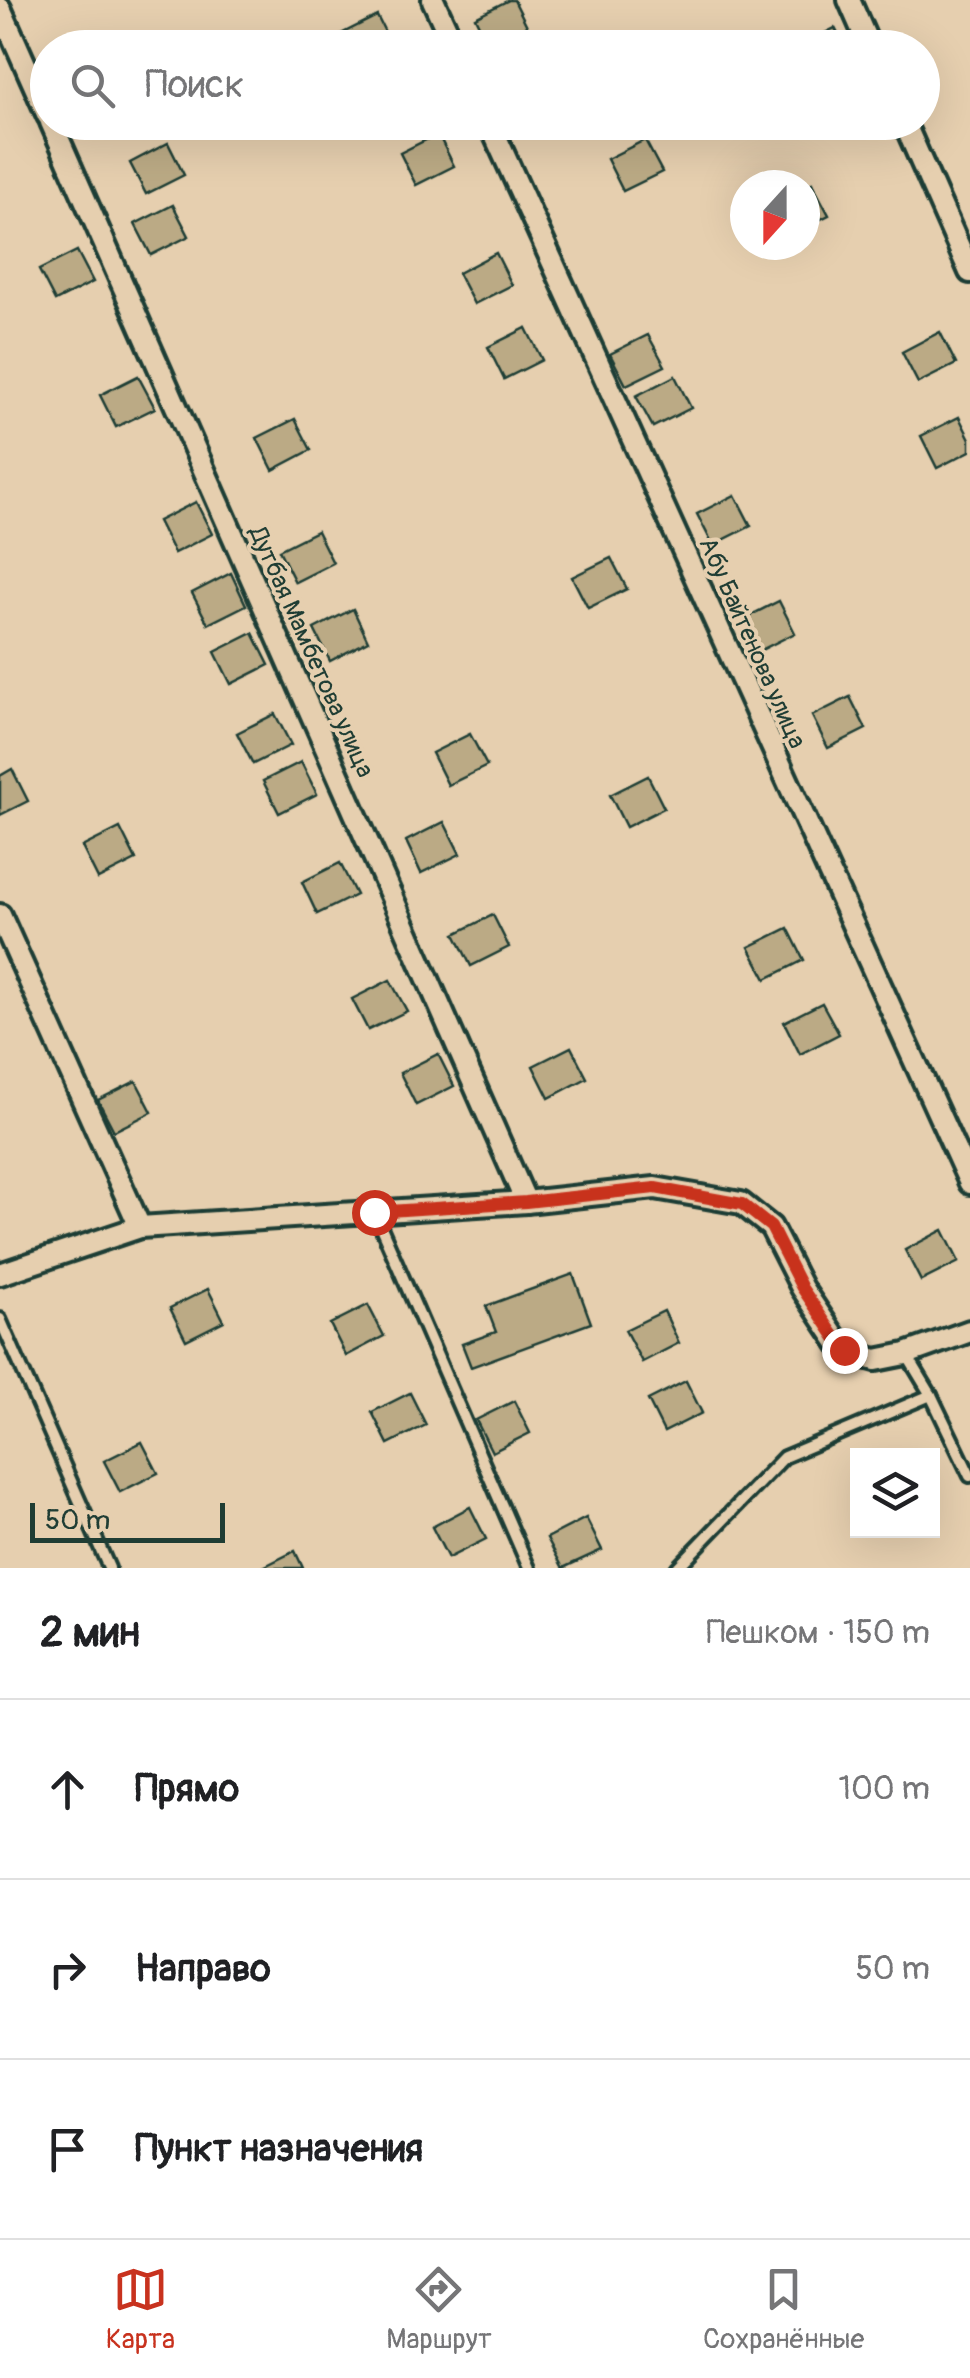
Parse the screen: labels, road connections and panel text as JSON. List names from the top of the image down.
{
  "streets": {
    "street": ["Абу Байтенова улица", "Дутбая Мамбетова улица"]
  },
  "scale_bar": "50 m",
  "north": "bottom",
  "page": {
    "search": "Поиск",
    "scale": "50 m",
    "heading": ["2 мин", "Пешком · 150 m"],
    "list": [
      ["Прямо", "100 m"],
      ["Направо", "50 m"],
      "Пункт назначения"
    ],
    "nav": ["Карта", "Маршрут", "Сохранённые"]
  }
}
